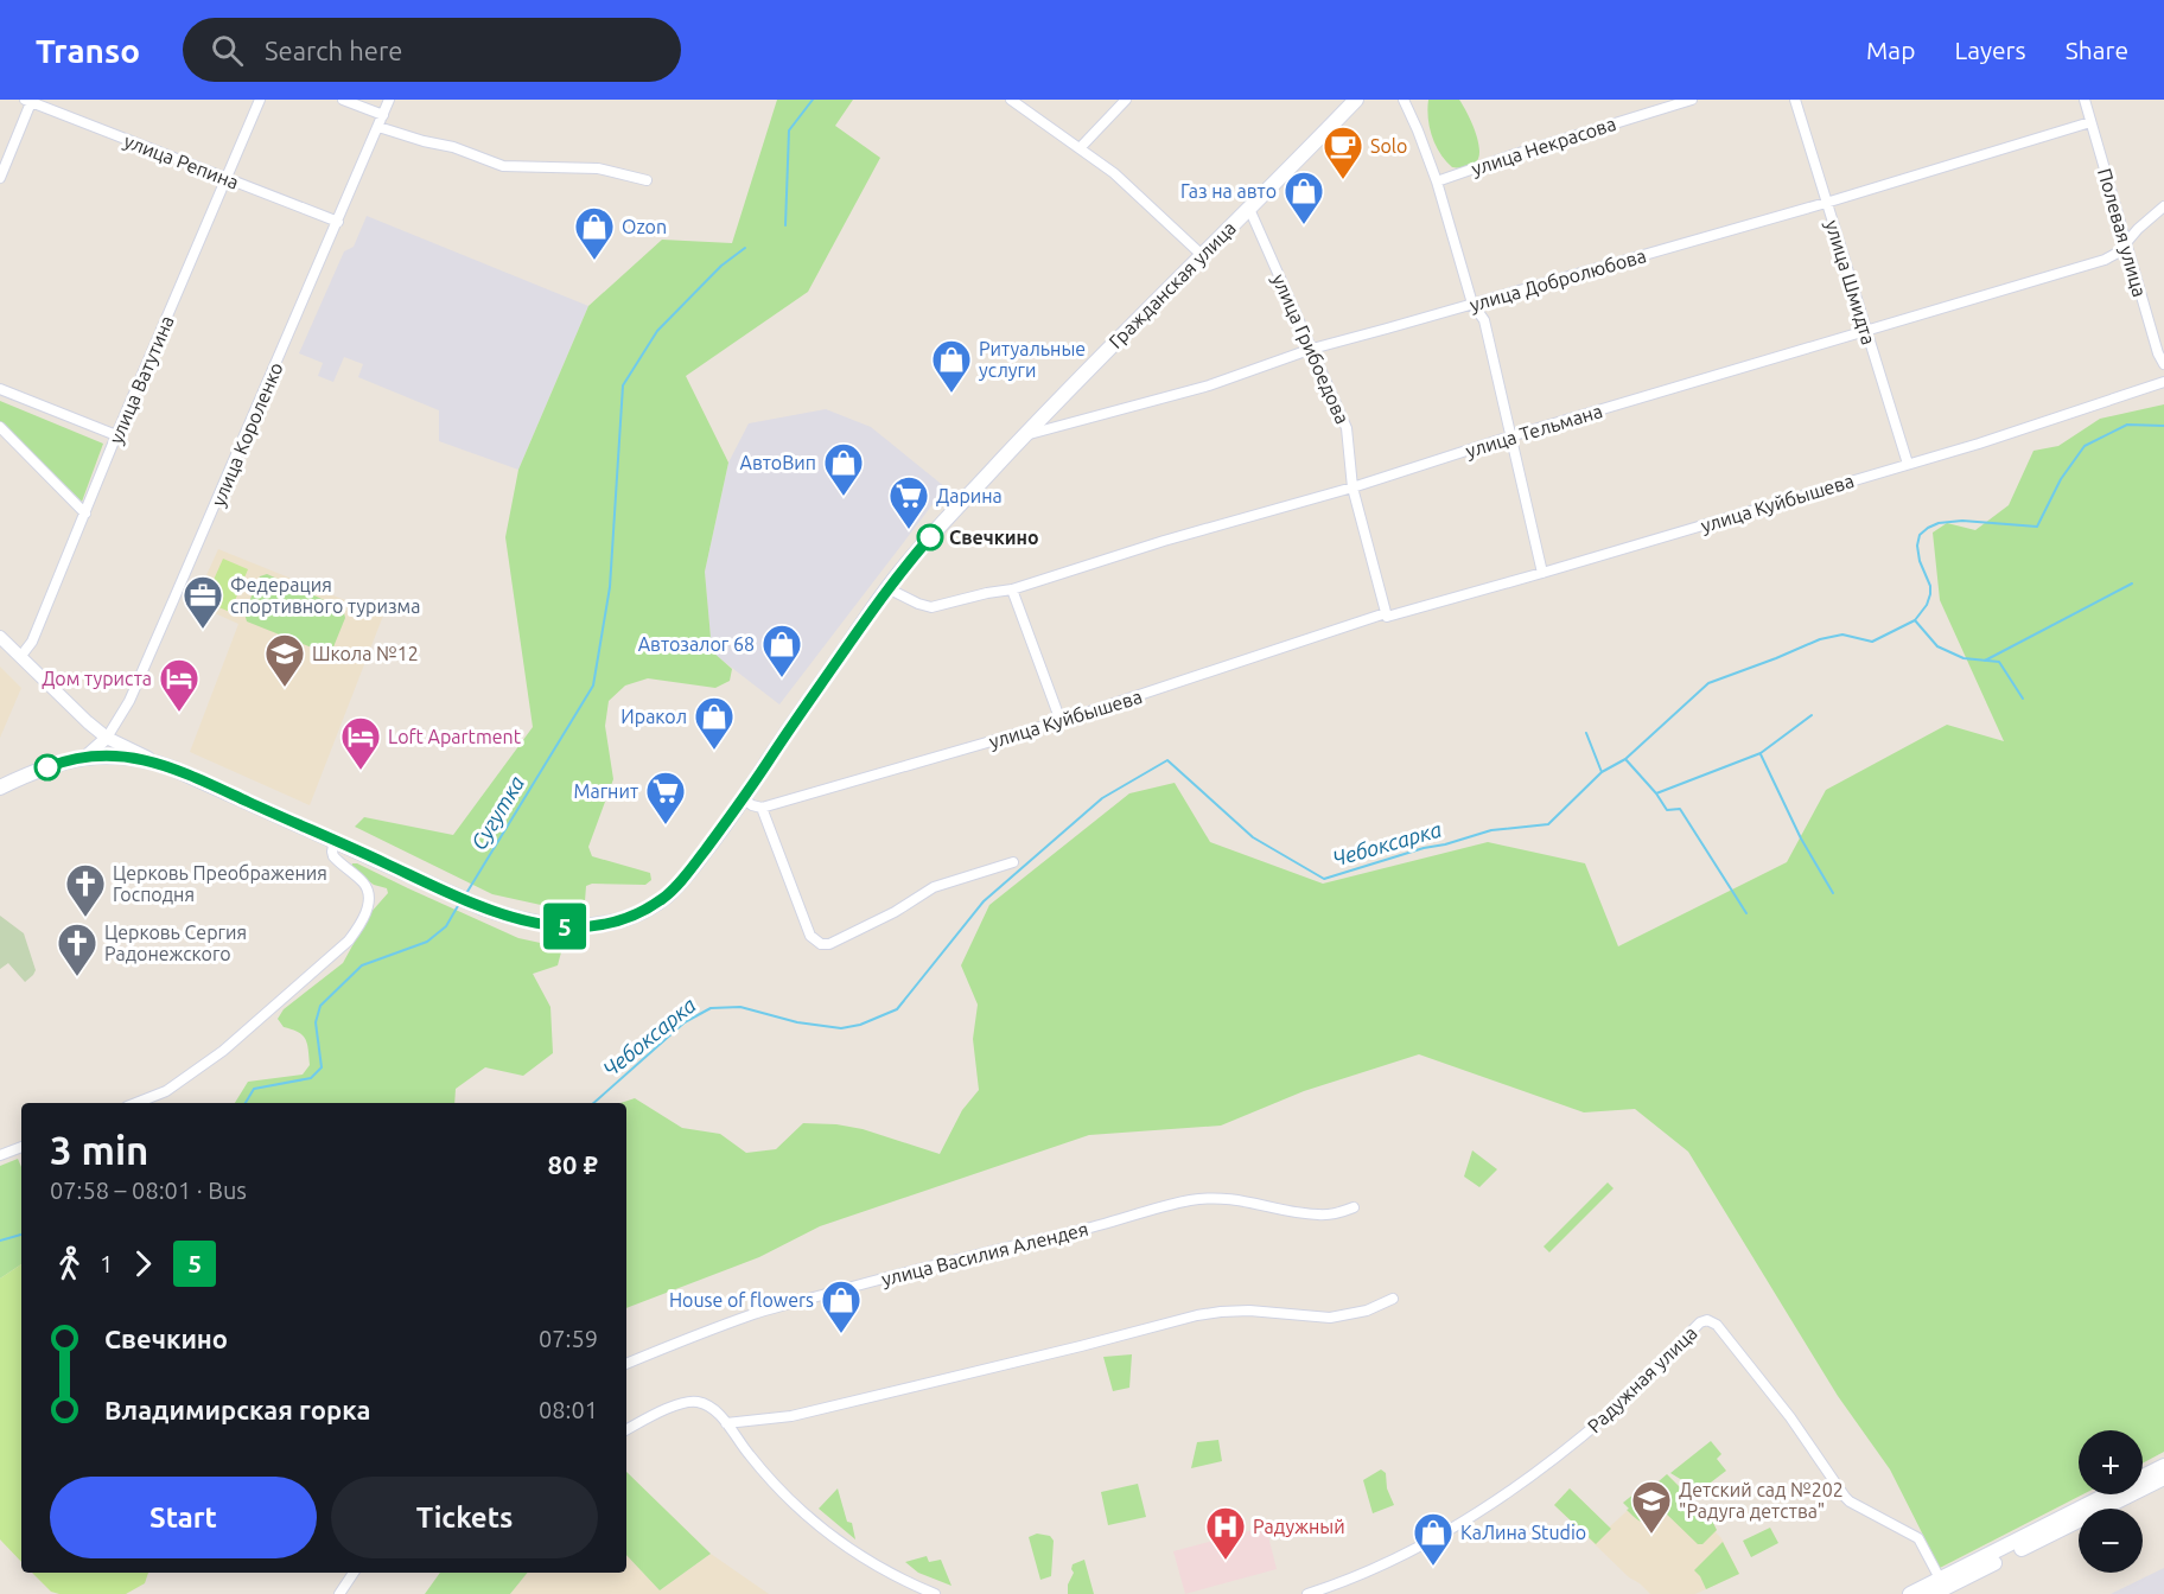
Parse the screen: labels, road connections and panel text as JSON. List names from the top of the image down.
{
  "streets": {
    "main road": ["Гражданская улица"],
    "street": [
      "улица Некрасова",
      "улица Репина",
      "Полевая улица",
      "улица Добролюбова",
      "улица Шмидта",
      "улица Грибоедова",
      "улица Ватутина",
      "улица Тельмана",
      "улица Короленко",
      "улица Куйбышева",
      "улица Василия Алендея",
      "Радужная улица"
    ]
  },
  "crossings": [
    ["улица Репина", "улица Ватутина"],
    ["улица Репина", "улица Короленко"],
    ["Полевая улица", "улица Добролюбова"],
    ["Полевая улица", "улица Тельмана"],
    ["улица Добролюбова", "улица Шмидта"],
    ["улица Добролюбова", "Гражданская улица"],
    ["улица Добролюбова", "улица Грибоедова"],
    ["улица Шмидта", "улица Тельмана"],
    ["улица Шмидта", "улица Куйбышева"],
    ["Гражданская улица", "улица Грибоедова"],
    ["Гражданская улица", "улица Тельмана"],
    ["Гражданская улица", "улица Короленко"],
    ["улица Грибоедова", "улица Тельмана"],
    ["улица Грибоедова", "улица Куйбышева"]
  ],
  "water": ["Сугутка", "Чебоксарка"],
  "places": {
    "cafe": ["Solo"],
    "shop": [
      "Газ на авто",
      "Ozon",
      "Ритуальные услуги",
      "АвтоВип",
      "Автозалог 68",
      "Иракол",
      "House of flowers",
      "КаЛина Studio"
    ],
    "supermarket": ["Дарина", "Магнит"],
    "other": ["Свечкино"],
    "office": ["Федерация спортивного туризма"],
    "school or university": ["Школа №12", "Детский сад №202 \"Радуга детства\""],
    "hotel": ["Дом туриста", "Loft Apartment"],
    "church": ["Церковь Преображения Господня", "Церковь Сергия Радонежского"],
    "hospital": ["Радужный"]
  },
  "lines": ["bus line 5"],
  "page": {
    "header": "Transo",
    "search": "Search here",
    "nav": ["Map", "Layers", "Share"],
    "on_map": "5",
    "heading": ["3 min", "07:58 – 08:01 · Bus", "80 ₽"],
    "legs": ["1", "5"],
    "list": [
      {
        "name": "Свечкино",
        "value": "07:59"
      },
      {
        "name": "Владимирская горка",
        "value": "08:01"
      }
    ],
    "map_buttons": ["+", "−"],
    "buttons": ["Start", "Tickets"]
  }
}
